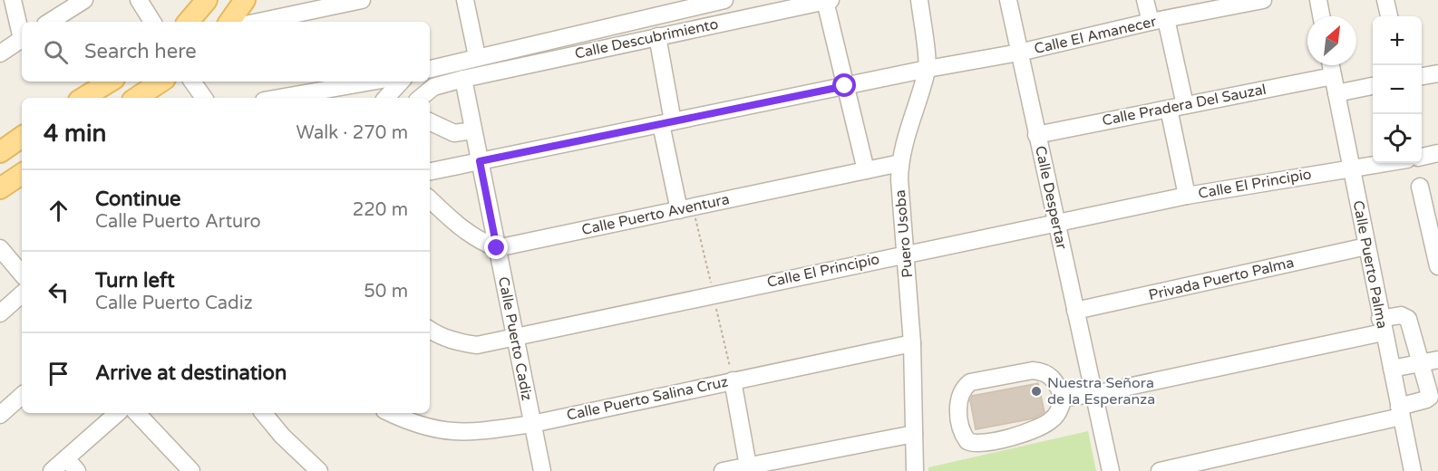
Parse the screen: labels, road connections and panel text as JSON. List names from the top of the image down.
{
  "streets": {
    "street": [
      "Calle El Amanecer",
      "Calle Descubrimiento",
      "Calle Pradera Del Sauzal",
      "Calle El Principio",
      "Calle Despertar",
      "Calle Puerto Aventura",
      "Puero Usoba",
      "Calle Puerto Palma",
      "Privada Puerto Palma",
      "Calle Puerto Cadiz",
      "Calle Puerto Salina Cruz"
    ]
  },
  "crossings": [
    ["Calle El Amanecer", "Calle Despertar"],
    ["Calle El Amanecer", "Puero Usoba"],
    ["Calle El Amanecer", "Calle Puerto Cadiz"],
    ["Calle Descubrimiento", "Calle Puerto Cadiz"],
    ["Calle Pradera Del Sauzal", "Calle Despertar"],
    ["Calle Pradera Del Sauzal", "Calle Puerto Palma"],
    ["Calle El Principio", "Calle Despertar"],
    ["Calle El Principio", "Puero Usoba"],
    ["Calle El Principio", "Calle Puerto Palma"],
    ["Calle El Principio", "Calle Puerto Cadiz"],
    ["Calle Despertar", "Privada Puerto Palma"],
    ["Calle Puerto Aventura", "Puero Usoba"],
    ["Calle Puerto Aventura", "Calle Puerto Cadiz"],
    ["Puero Usoba", "Calle Puerto Salina Cruz"],
    ["Calle Puerto Palma", "Privada Puerto Palma"],
    ["Calle Puerto Cadiz", "Calle Puerto Salina Cruz"]
  ],
  "places": ["Nuestra Señora de la Esperanza"],
  "north": "top right",
  "page": {
    "map_buttons": ["+", "−"],
    "search": "Search here",
    "heading": ["4 min", "Walk · 270 m"],
    "list": [
      ["Continue", "Calle Puerto Arturo", "220 m"],
      ["Turn left", "Calle Puerto Cadiz", "50 m"],
      "Arrive at destination"
    ]
  }
}
